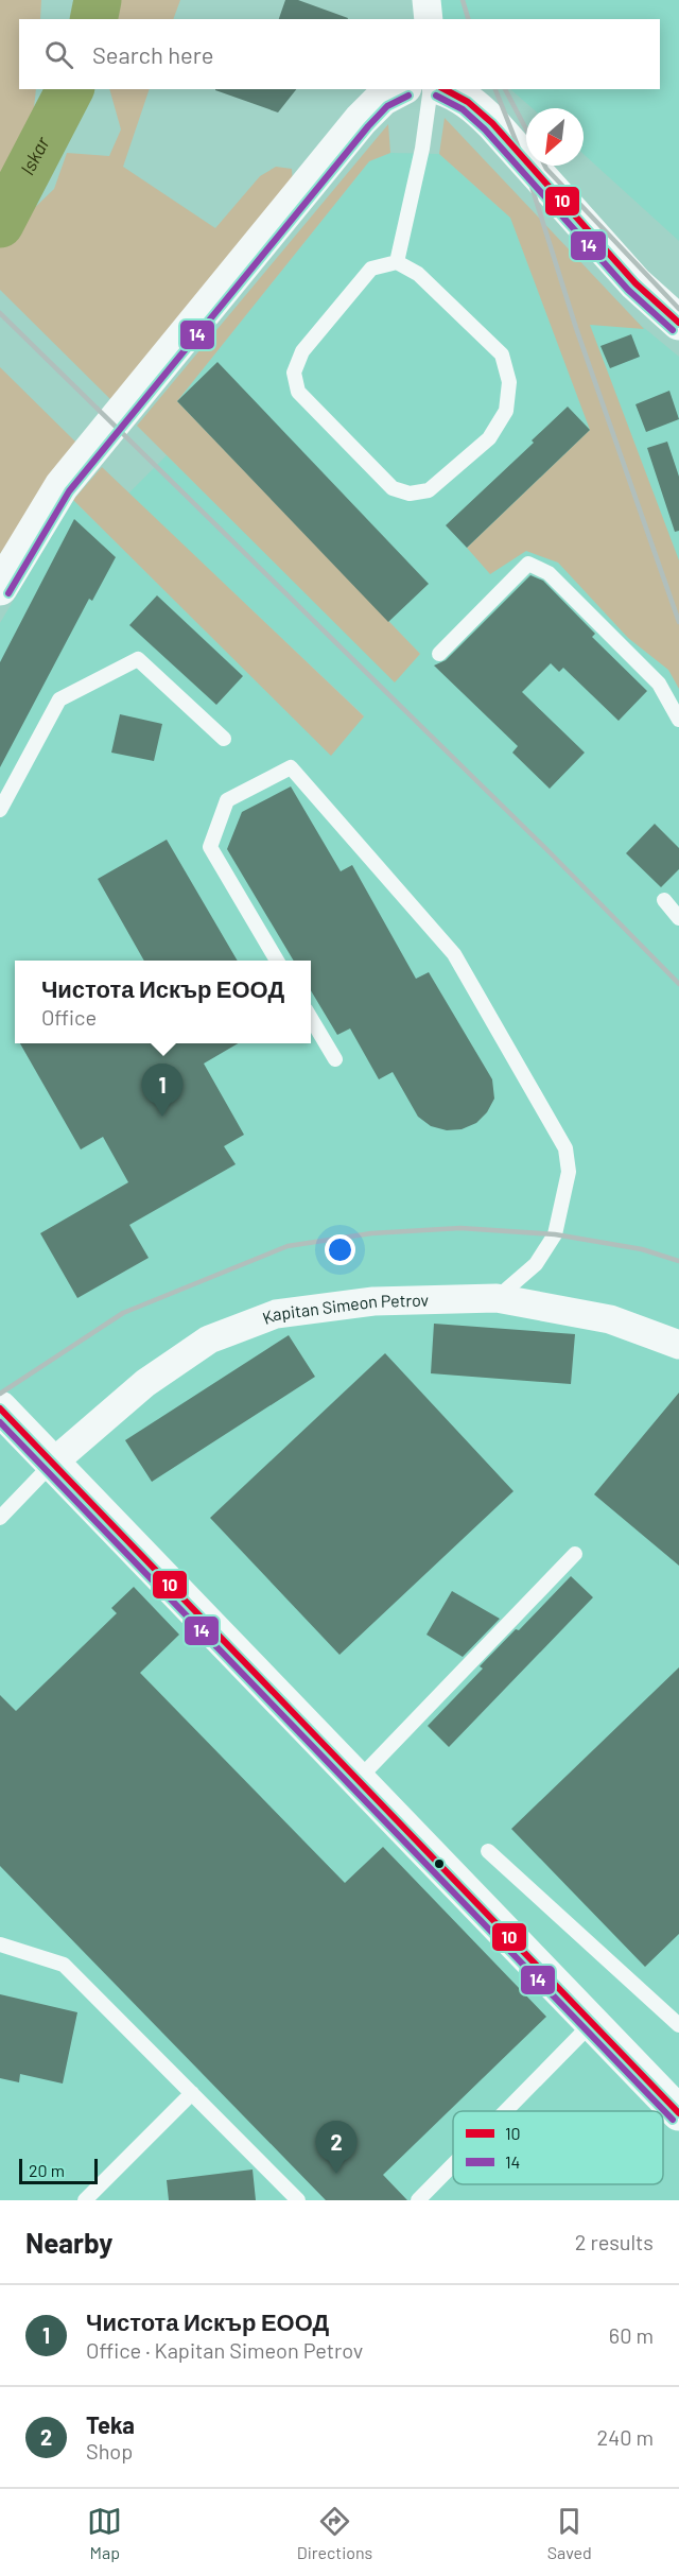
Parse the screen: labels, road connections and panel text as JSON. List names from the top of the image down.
{
  "streets": {
    "street": ["Kapitan Simeon Petrov"]
  },
  "water": ["Iskar"],
  "lines": ["transit line 10", "transit line 14"],
  "legend": ["10", "14"],
  "scale_bar": "20 m",
  "north": "bottom left",
  "page": {
    "search": "Search here",
    "popup": ["Чистота Искър ЕООД", "Office"],
    "pins": ["1", "2"],
    "scale": "20 m",
    "heading": ["Nearby", "2 results"],
    "list": [
      {
        "mark": "1",
        "name": "Чистота Искър ЕООД",
        "note": "Office · Kapitan Simeon Petrov",
        "value": "60 m"
      },
      {
        "mark": "2",
        "name": "Teka",
        "note": "Shop",
        "value": "240 m"
      }
    ],
    "nav": ["Map", "Directions", "Saved"]
  }
}
